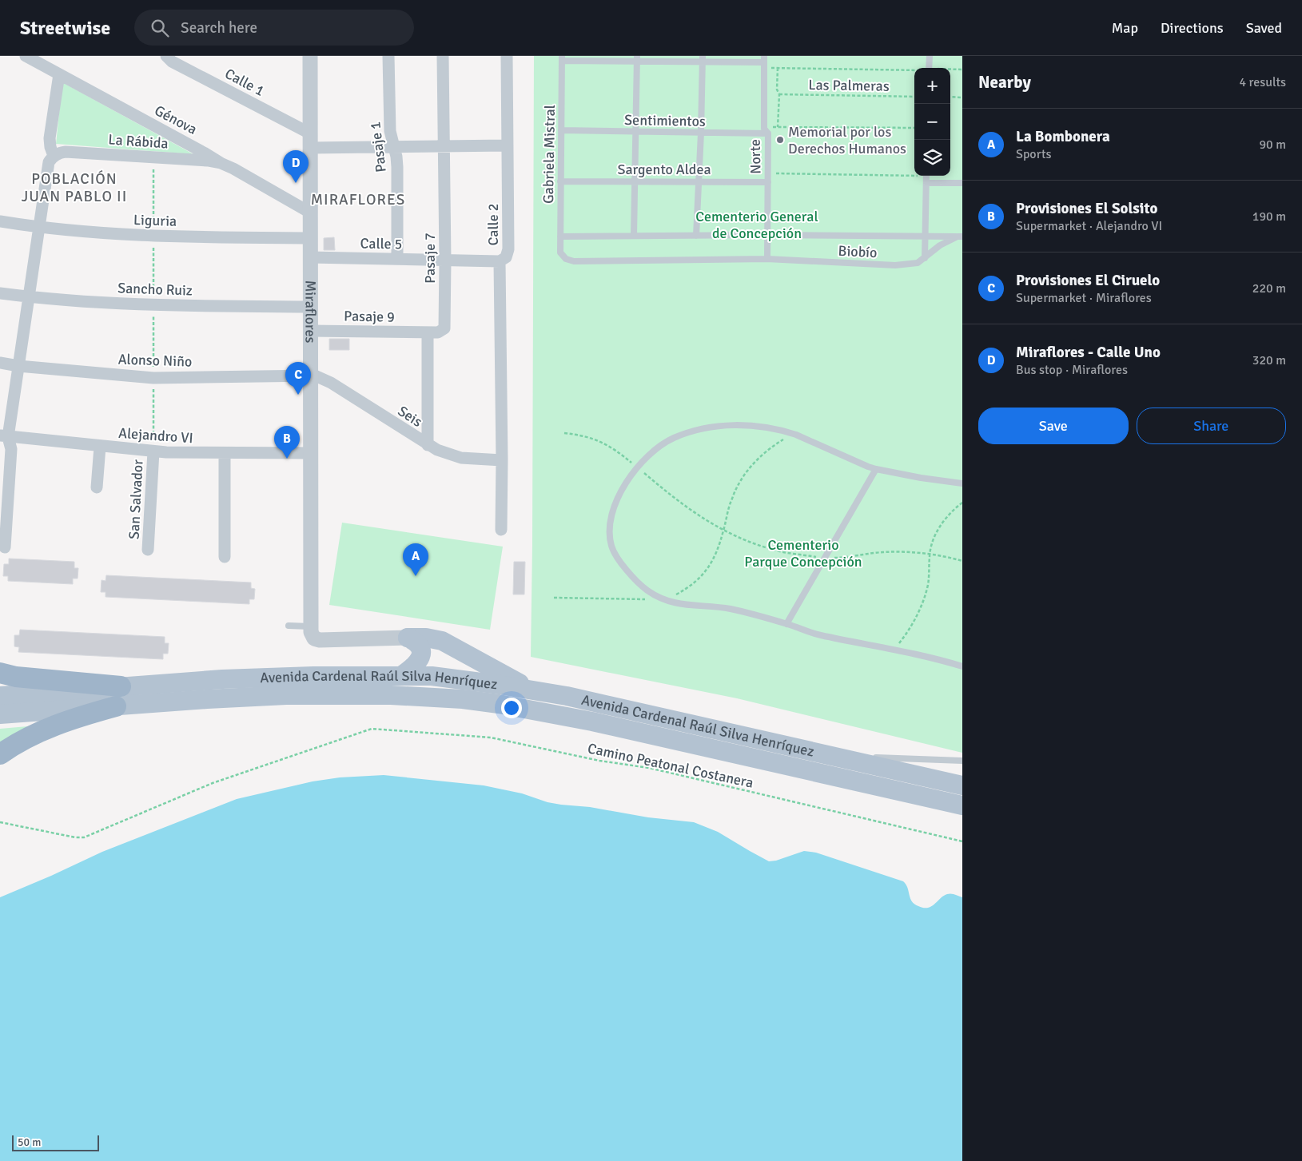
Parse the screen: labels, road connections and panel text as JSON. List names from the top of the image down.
{
  "streets": {
    "main road": ["Avenida Cardenal Raúl Silva Henríquez"],
    "street": [
      "Calle 1",
      "Génova",
      "La Rábida",
      "Pasaje 1",
      "Liguria",
      "Calle 2",
      "Calle 5",
      "Pasaje 7",
      "Sancho Ruiz",
      "Miraflores",
      "Pasaje 9",
      "Alonso Niño",
      "Seis",
      "Alejandro VI",
      "San Salvador"
    ],
    "lane": [
      "Sentimientos",
      "Gabriela Mistral",
      "Norte",
      "Sargento Aldea",
      "Biobío"
    ],
    "path": ["Las Palmeras", "Camino Peatonal Costanera"]
  },
  "crossings": [
    ["Calle 1", "Miraflores"],
    ["Génova", "La Rábida"],
    ["Génova", "Miraflores"],
    ["Sentimientos", "Gabriela Mistral"],
    ["Sentimientos", "Norte"],
    ["Pasaje 1", "Calle 5"],
    ["Gabriela Mistral", "Sargento Aldea"],
    ["Gabriela Mistral", "Biobío"],
    ["Norte", "Sargento Aldea"],
    ["Norte", "Biobío"],
    ["Liguria", "Miraflores"],
    ["Calle 2", "Calle 5"],
    ["Calle 2", "Seis"],
    ["Calle 5", "Pasaje 7"],
    ["Calle 5", "Miraflores"],
    ["Pasaje 7", "Pasaje 9"],
    ["Sancho Ruiz", "Miraflores"],
    ["Miraflores", "Pasaje 9"],
    ["Miraflores", "Alonso Niño"],
    ["Miraflores", "Seis"],
    ["Miraflores", "Alejandro VI"],
    ["Alonso Niño", "Seis"],
    ["Alejandro VI", "San Salvador"]
  ],
  "districts": ["POBLACIÓN JUAN PABLO II", "MIRAFLORES"],
  "parks": ["Cementerio General de Concepción", "Cementerio Parque Concepción"],
  "places": ["Memorial por los Derechos Humanos"],
  "scale_bar": "50 m",
  "page": {
    "header": "Streetwise",
    "search": "Search here",
    "nav": ["Map", "Directions", "Saved"],
    "heading": ["Nearby", "4 results"],
    "map_buttons": ["+", "−"],
    "list": [
      {
        "mark": "A",
        "name": "La Bombonera",
        "note": "Sports",
        "value": "90 m"
      },
      {
        "mark": "B",
        "name": "Provisiones El Solsito",
        "note": "Supermarket · Alejandro VI",
        "value": "190 m"
      },
      {
        "mark": "C",
        "name": "Provisiones El Ciruelo",
        "note": "Supermarket · Miraflores",
        "value": "220 m"
      },
      {
        "mark": "D",
        "name": "Miraflores - Calle Uno",
        "note": "Bus stop · Miraflores",
        "value": "320 m"
      }
    ],
    "pins": [
      "D",
      "C",
      "B",
      "A"
    ],
    "buttons": ["Save", "Share"],
    "scale": "50 m"
  }
}
